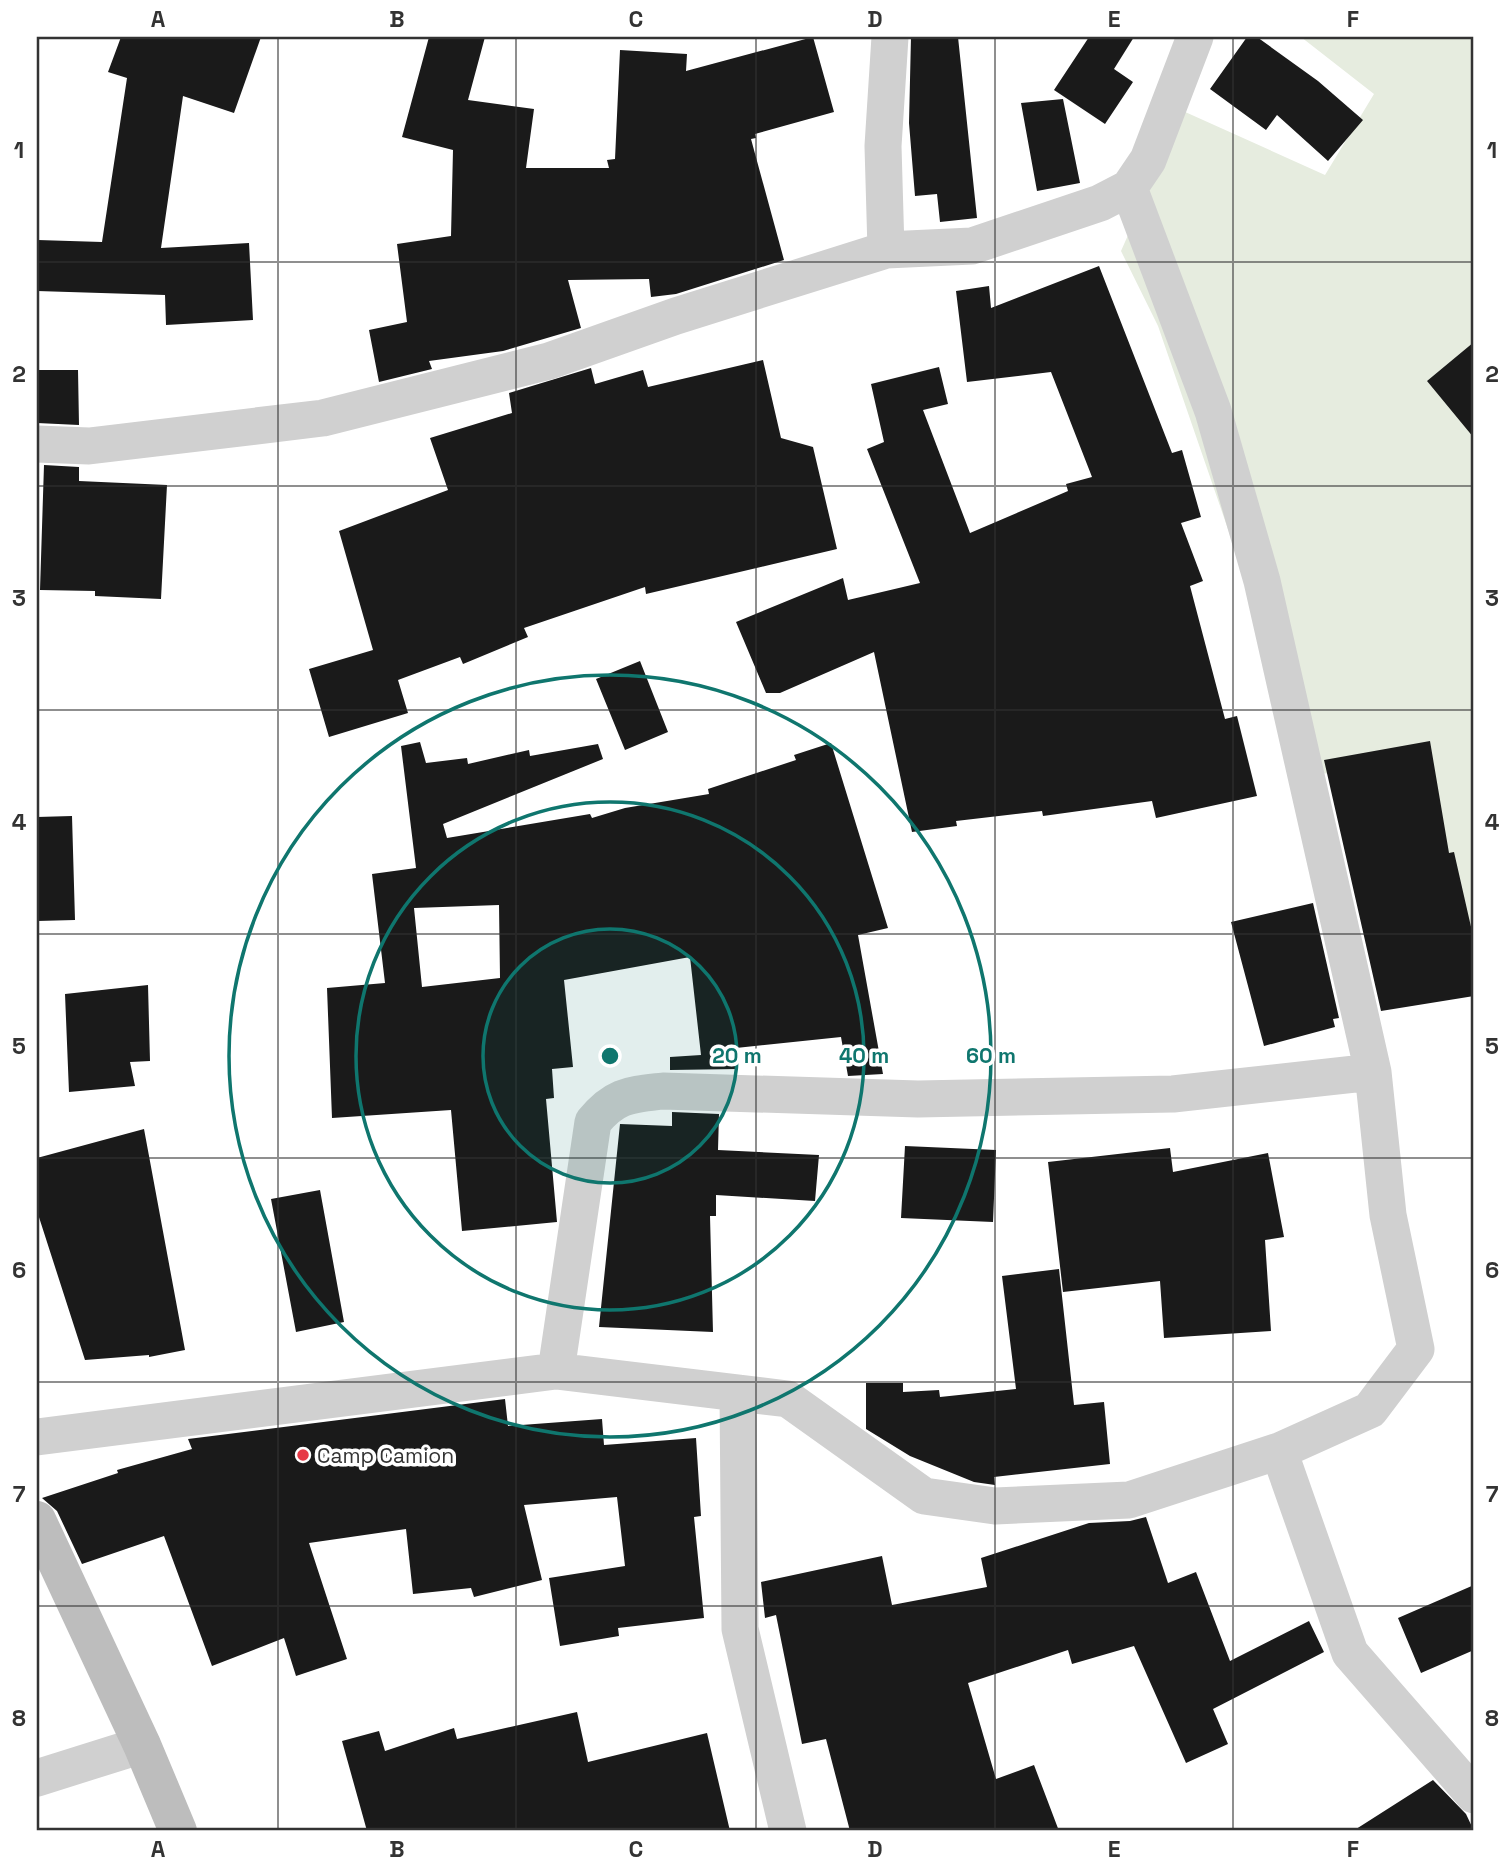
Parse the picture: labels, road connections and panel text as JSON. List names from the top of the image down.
{
  "places": ["Camp Camion"],
  "grid": {
    "columns": [
      "A",
      "B",
      "C",
      "D",
      "E",
      "F"
    ],
    "rows": [
      "1",
      "2",
      "3",
      "4",
      "5",
      "6",
      "7",
      "8"
    ]
  },
  "rings": ["20 m", "40 m", "60 m"]
}
